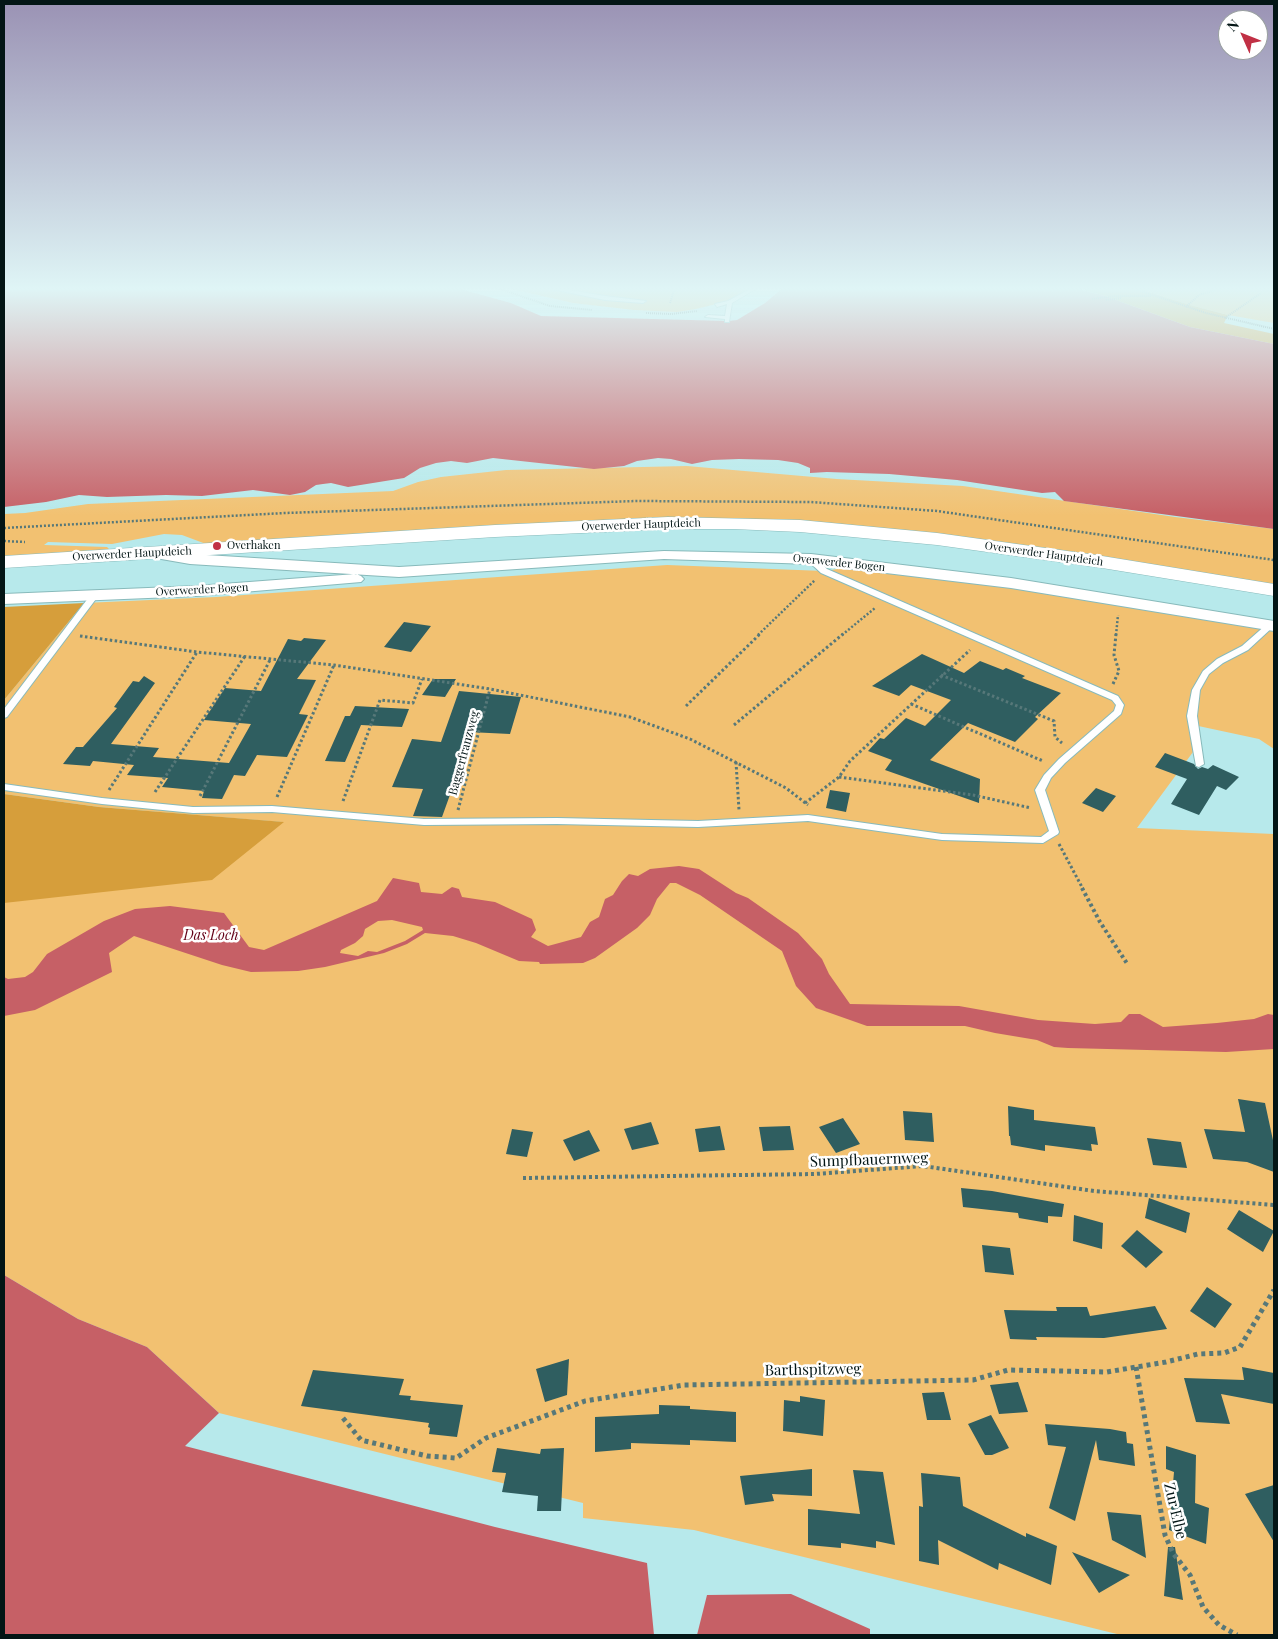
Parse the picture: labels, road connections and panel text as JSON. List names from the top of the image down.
{
  "streets": {
    "street": ["Overwerder Hauptdeich", "Overwerder Bogen"],
    "path": [
      "Baggerfranzweg",
      "Sumpfbauernweg",
      "Barthspitzweg",
      "Zur Elbe"
    ]
  },
  "crossings": [
    ["Overwerder Hauptdeich", "Overwerder Bogen"],
    ["Barthspitzweg", "Zur Elbe"]
  ],
  "water": ["Das Loch"],
  "places": ["Overhaken"],
  "north": "top left"
}
